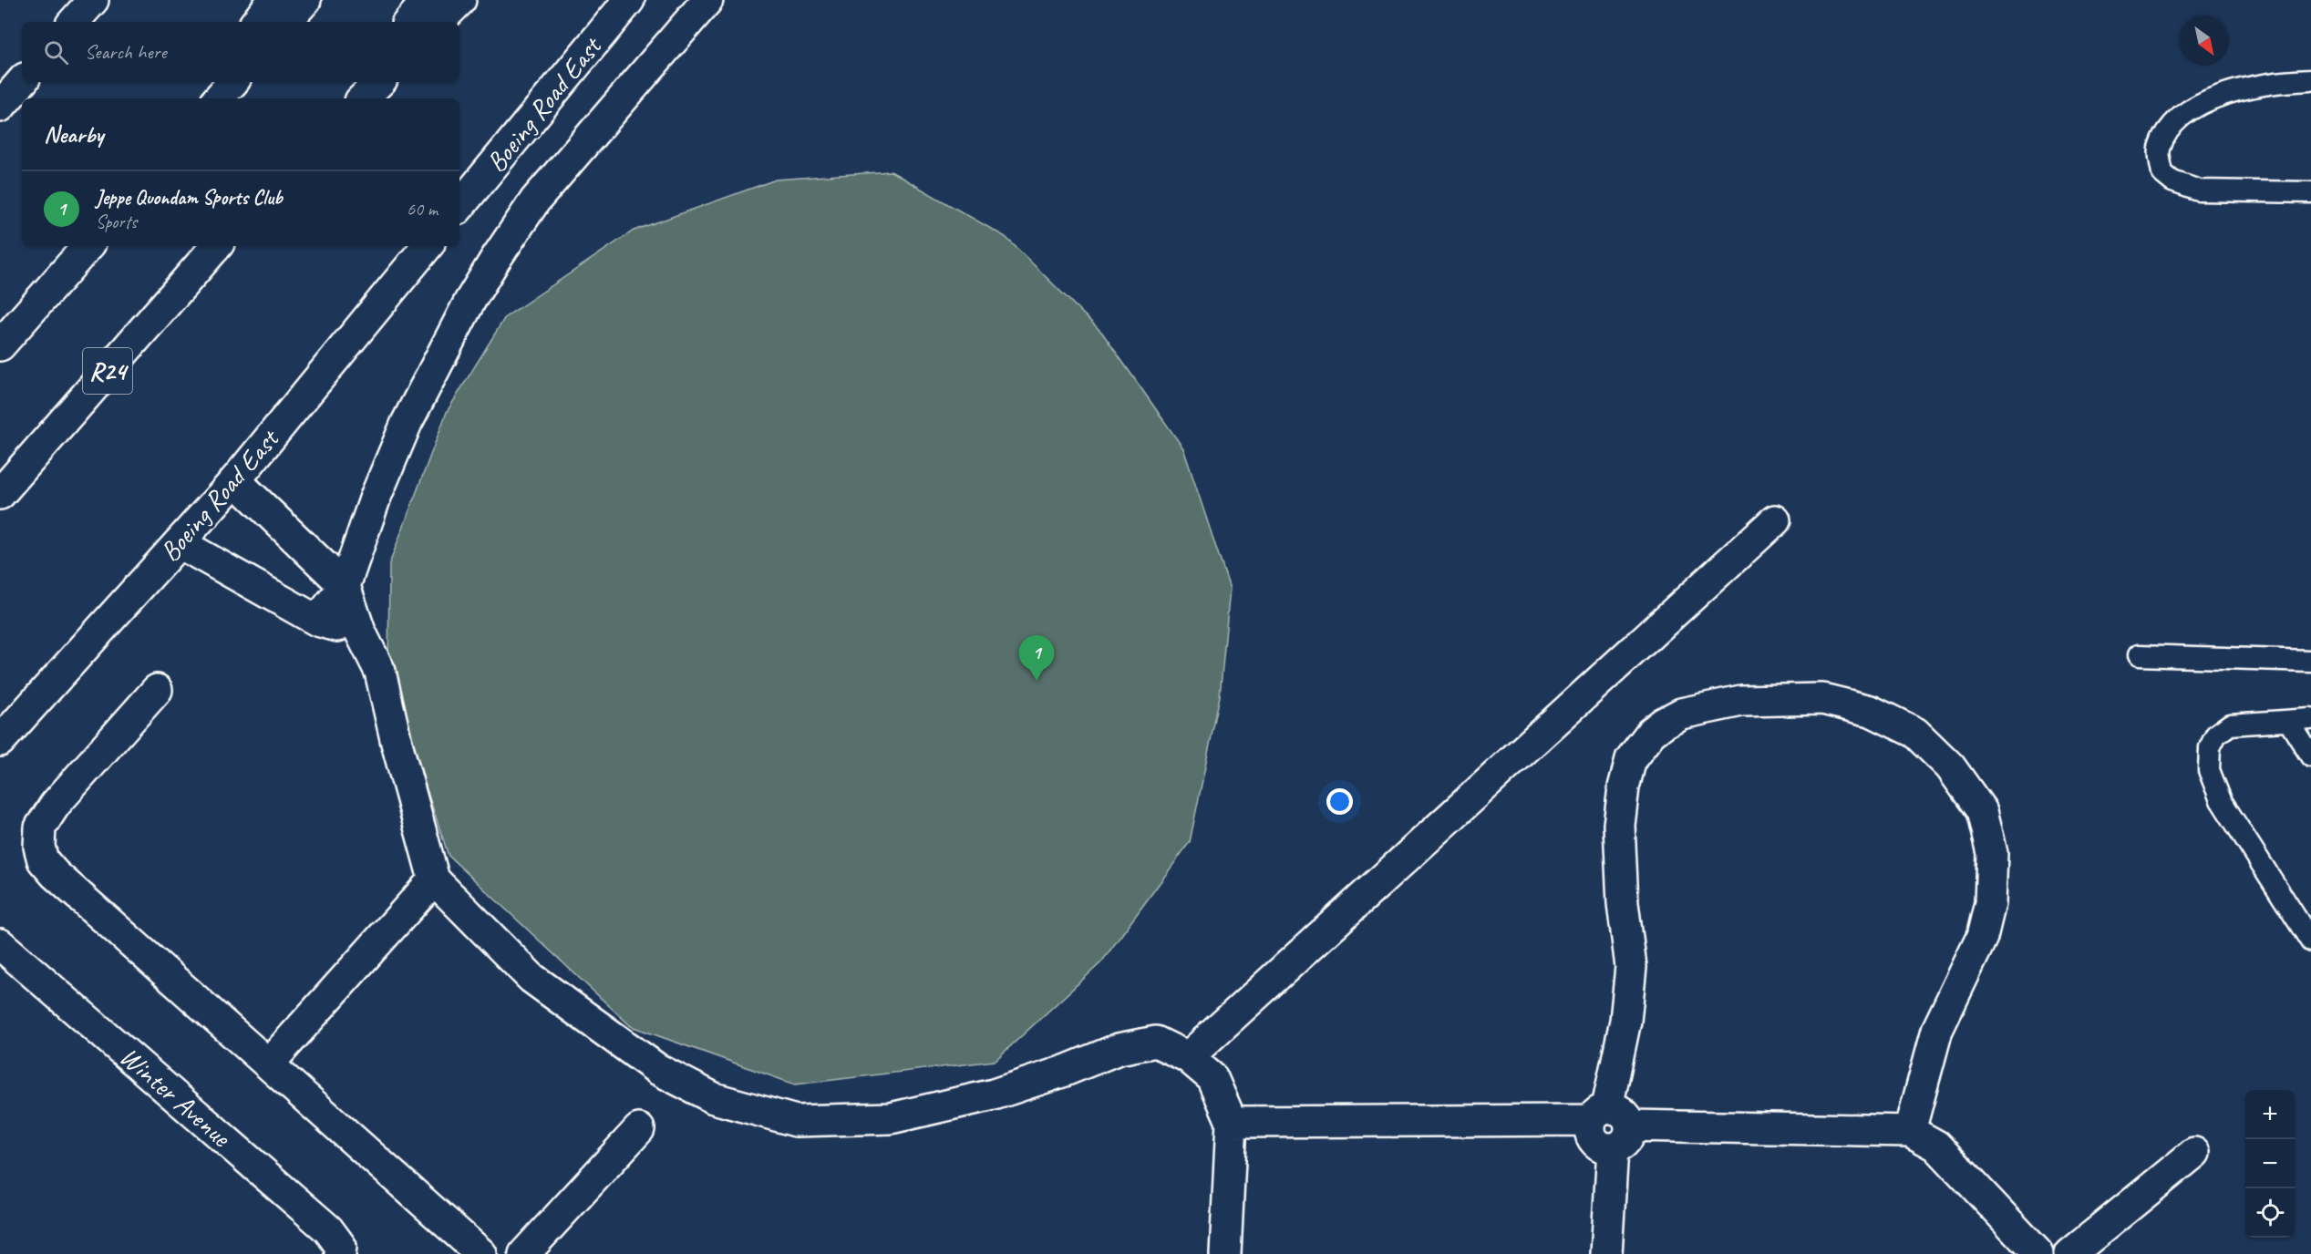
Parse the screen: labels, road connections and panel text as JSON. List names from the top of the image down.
{
  "streets": {
    "main road": ["Boeing Road East", "R24", "Winter Avenue"]
  },
  "north": "bottom right",
  "page": {
    "search": "Search here",
    "heading": "Nearby",
    "list": [
      {
        "mark": "1",
        "name": "Jeppe Quondam Sports Club",
        "note": "Sports",
        "value": "60 m"
      }
    ],
    "pins": "1",
    "map_buttons": ["+", "−"]
  }
}
